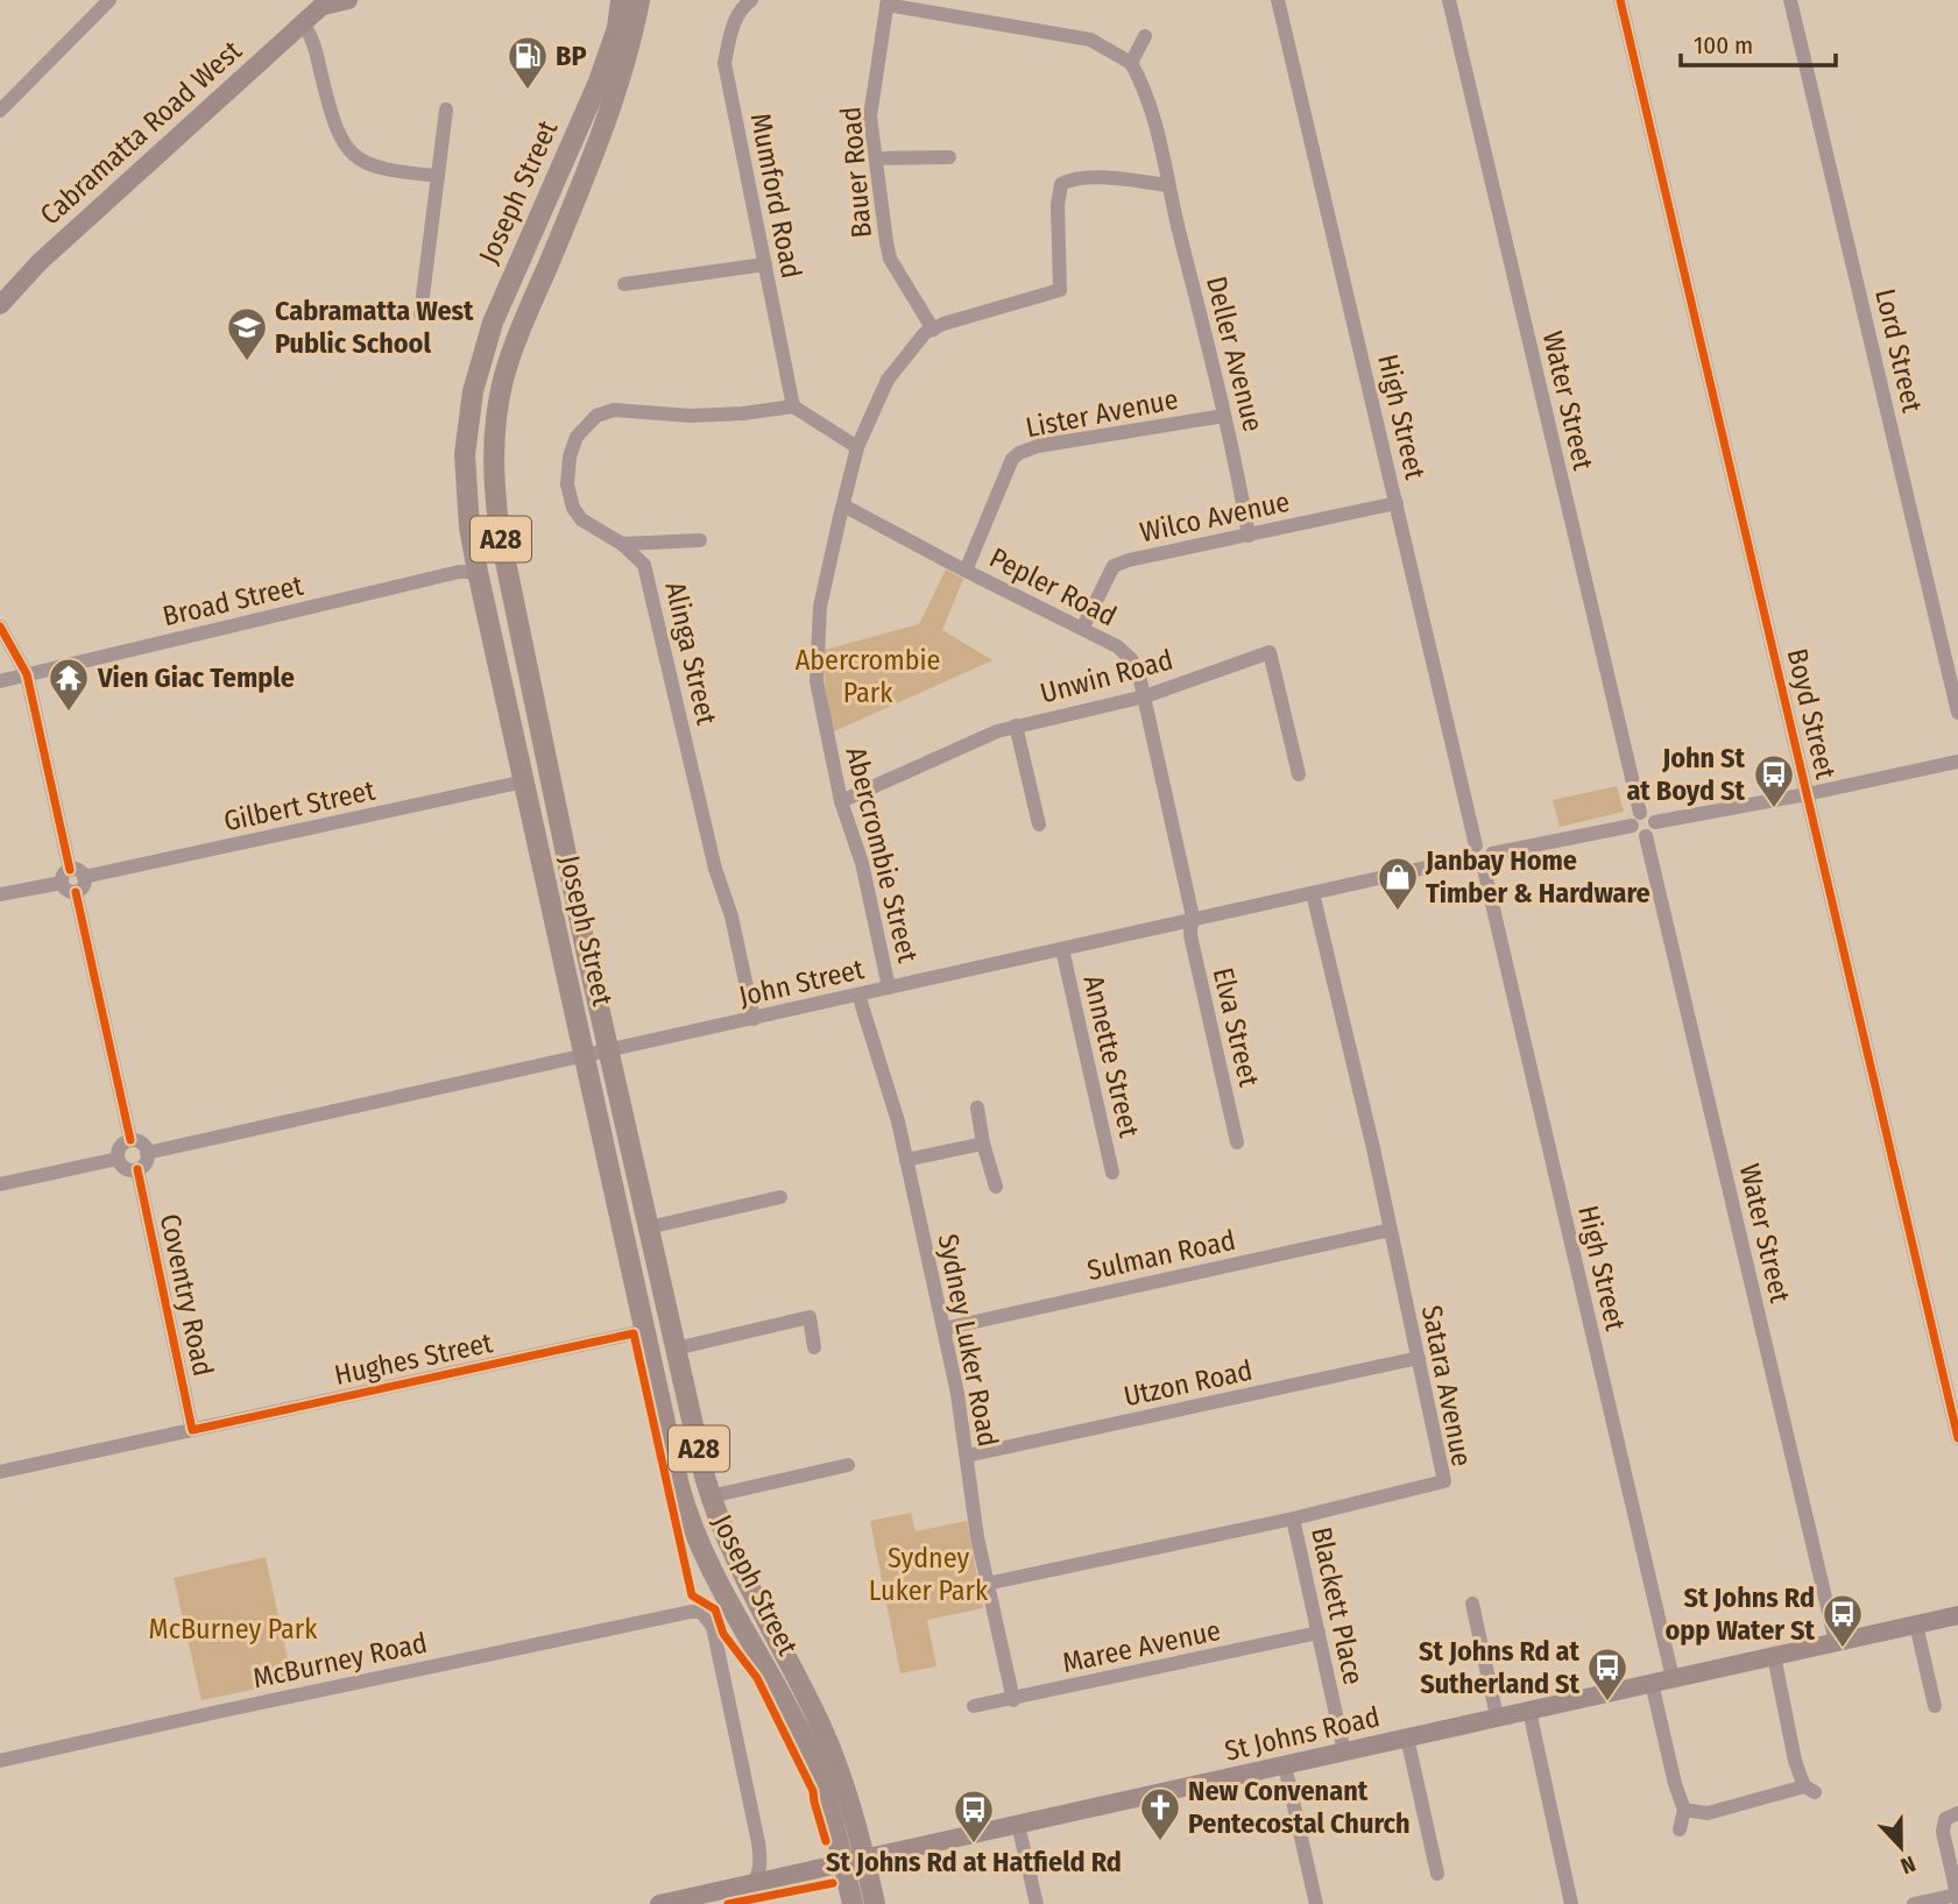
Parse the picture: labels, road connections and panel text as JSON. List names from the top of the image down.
{
  "streets": {
    "highway": ["Joseph Street", "A28"],
    "main road": ["Cabramatta Road West", "St Johns Road"],
    "street": [
      "Bauer Road",
      "Mumford Road",
      "Lord Street",
      "Deller Avenue",
      "Water Street",
      "Lister Avenue",
      "High Street",
      "Wilco Avenue",
      "Pepler Road",
      "Broad Street",
      "Alinga Street",
      "Unwin Road",
      "Boyd Street",
      "Gilbert Street",
      "Abercrombie Street",
      "John Street",
      "Elva Street",
      "Annette Street",
      "Sulman Road",
      "Coventry Road",
      "Sydney Luker Road",
      "Hughes Street",
      "Utzon Road",
      "Satara Avenue",
      "Blackett Place",
      "Maree Avenue",
      "McBurney Road"
    ]
  },
  "crossings": [
    ["Bauer Road", "Abercrombie Street"],
    ["Joseph Street", "A28"],
    ["Joseph Street", "Broad Street"],
    ["Joseph Street", "Gilbert Street"],
    ["Joseph Street", "John Street"],
    ["Joseph Street", "Hughes Street"],
    ["Joseph Street", "McBurney Road"],
    ["Joseph Street", "St Johns Road"],
    ["Mumford Road", "Alinga Street"],
    ["Deller Avenue", "Lister Avenue"],
    ["Deller Avenue", "Wilco Avenue"],
    ["Deller Avenue", "Abercrombie Street"],
    ["Water Street", "St Johns Road"],
    ["Lister Avenue", "Pepler Road"],
    ["High Street", "Wilco Avenue"],
    ["High Street", "John Street"],
    ["High Street", "St Johns Road"],
    ["Wilco Avenue", "Pepler Road"],
    ["A28", "St Johns Road"],
    ["Pepler Road", "Unwin Road"],
    ["Pepler Road", "Abercrombie Street"],
    ["Pepler Road", "John Street"],
    ["Pepler Road", "Elva Street"],
    ["Alinga Street", "John Street"],
    ["Unwin Road", "Abercrombie Street"],
    ["Abercrombie Street", "John Street"],
    ["John Street", "Elva Street"],
    ["John Street", "Annette Street"],
    ["John Street", "Coventry Road"],
    ["John Street", "Sydney Luker Road"],
    ["John Street", "Satara Avenue"],
    ["Sulman Road", "Sydney Luker Road"],
    ["Sulman Road", "Satara Avenue"],
    ["Coventry Road", "Hughes Street"],
    ["Sydney Luker Road", "Utzon Road"],
    ["Sydney Luker Road", "Satara Avenue"],
    ["Sydney Luker Road", "Maree Avenue"],
    ["Utzon Road", "Satara Avenue"],
    ["Satara Avenue", "Blackett Place"],
    ["Blackett Place", "Maree Avenue"],
    ["Blackett Place", "St Johns Road"]
  ],
  "parks": ["Abercrombie Park", "Sydney Luker Park", "McBurney Park"],
  "places": {
    "fuel station": ["BP"],
    "school or university": ["Cabramatta West Public School"],
    "temple": ["Vien Giac Temple"],
    "bus stop": [
      "John St at Boyd St",
      "St Johns Rd opp Water St",
      "St Johns Rd at Sutherland St",
      "St Johns Rd at Hatfield Rd"
    ],
    "shop": ["Janbay Home Timber & Hardware"],
    "church": ["New Convenant Pentecostal Church"]
  },
  "scale_bar": "100 m",
  "north": "bottom"
}
